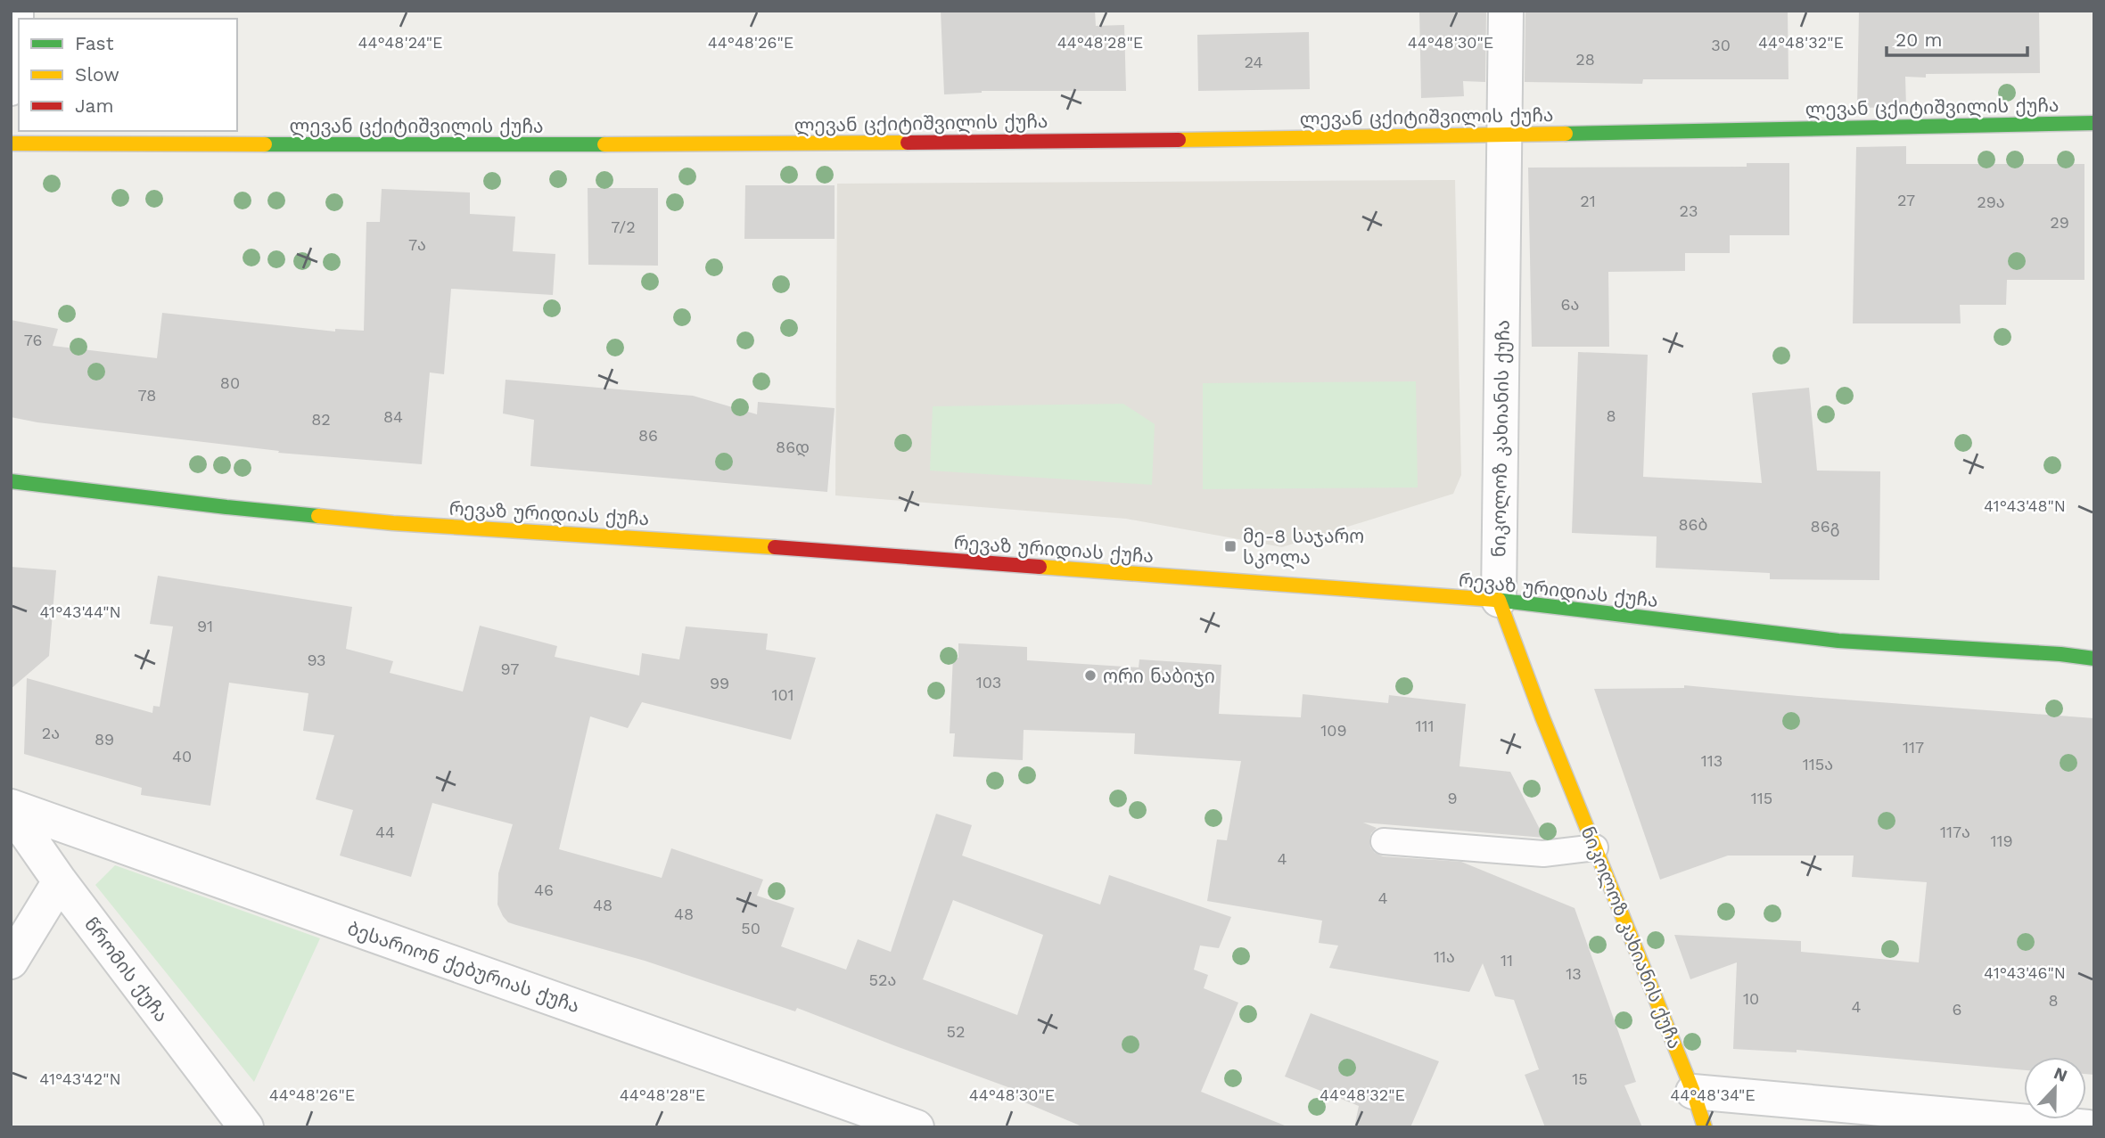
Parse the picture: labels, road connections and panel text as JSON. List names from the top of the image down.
{
  "streets": {
    "street": [
      "ლევან ცქიტიშვილის ქუჩა",
      "ნიკოლოზ კახიანის ქუჩა",
      "რევაზ ურიდიას ქუჩა",
      "ბესარიონ ქებურიას ქუჩა",
      "წრომის ქუჩა"
    ]
  },
  "crossings": [
    ["ლევან ცქიტიშვილის ქუჩა", "ნიკოლოზ კახიანის ქუჩა"],
    ["ნიკოლოზ კახიანის ქუჩა", "რევაზ ურიდიას ქუჩა"],
    ["ბესარიონ ქებურიას ქუჩა", "წრომის ქუჩა"]
  ],
  "places": {
    "transit": ["მე-8 საჯარო სკოლა"],
    "other": ["ორი ნაბიჯი"]
  },
  "house_numbers": [
    "30",
    "28",
    "24",
    "27",
    "21",
    "29ა",
    "23",
    "29",
    "7/2",
    "7ა",
    "6ა",
    "76",
    "80",
    "78",
    "8",
    "84",
    "82",
    "86",
    "86დ",
    "86ბ",
    "86გ",
    "91",
    "93",
    "97",
    "103",
    "99",
    "101",
    "111",
    "109",
    "2ა",
    "89",
    "117",
    "40",
    "113",
    "115ა",
    "9",
    "115",
    "44",
    "117ა",
    "119",
    "4",
    "46",
    "4",
    "48",
    "48",
    "50",
    "11ა",
    "11",
    "13",
    "52ა",
    "10",
    "8",
    "4",
    "6",
    "52",
    "15"
  ],
  "legend": ["Fast", "Slow", "Jam"],
  "scale_bar": "20 m",
  "north": "top",
  "coordinates": [
    "44°48'24\"E",
    "44°48'32\"E",
    "44°48'26\"E",
    "44°48'28\"E",
    "44°48'30\"E",
    "41°43'48\"N",
    "41°43'44\"N",
    "41°43'46\"N",
    "41°43'42\"N",
    "44°48'34\"E"
  ]
}
